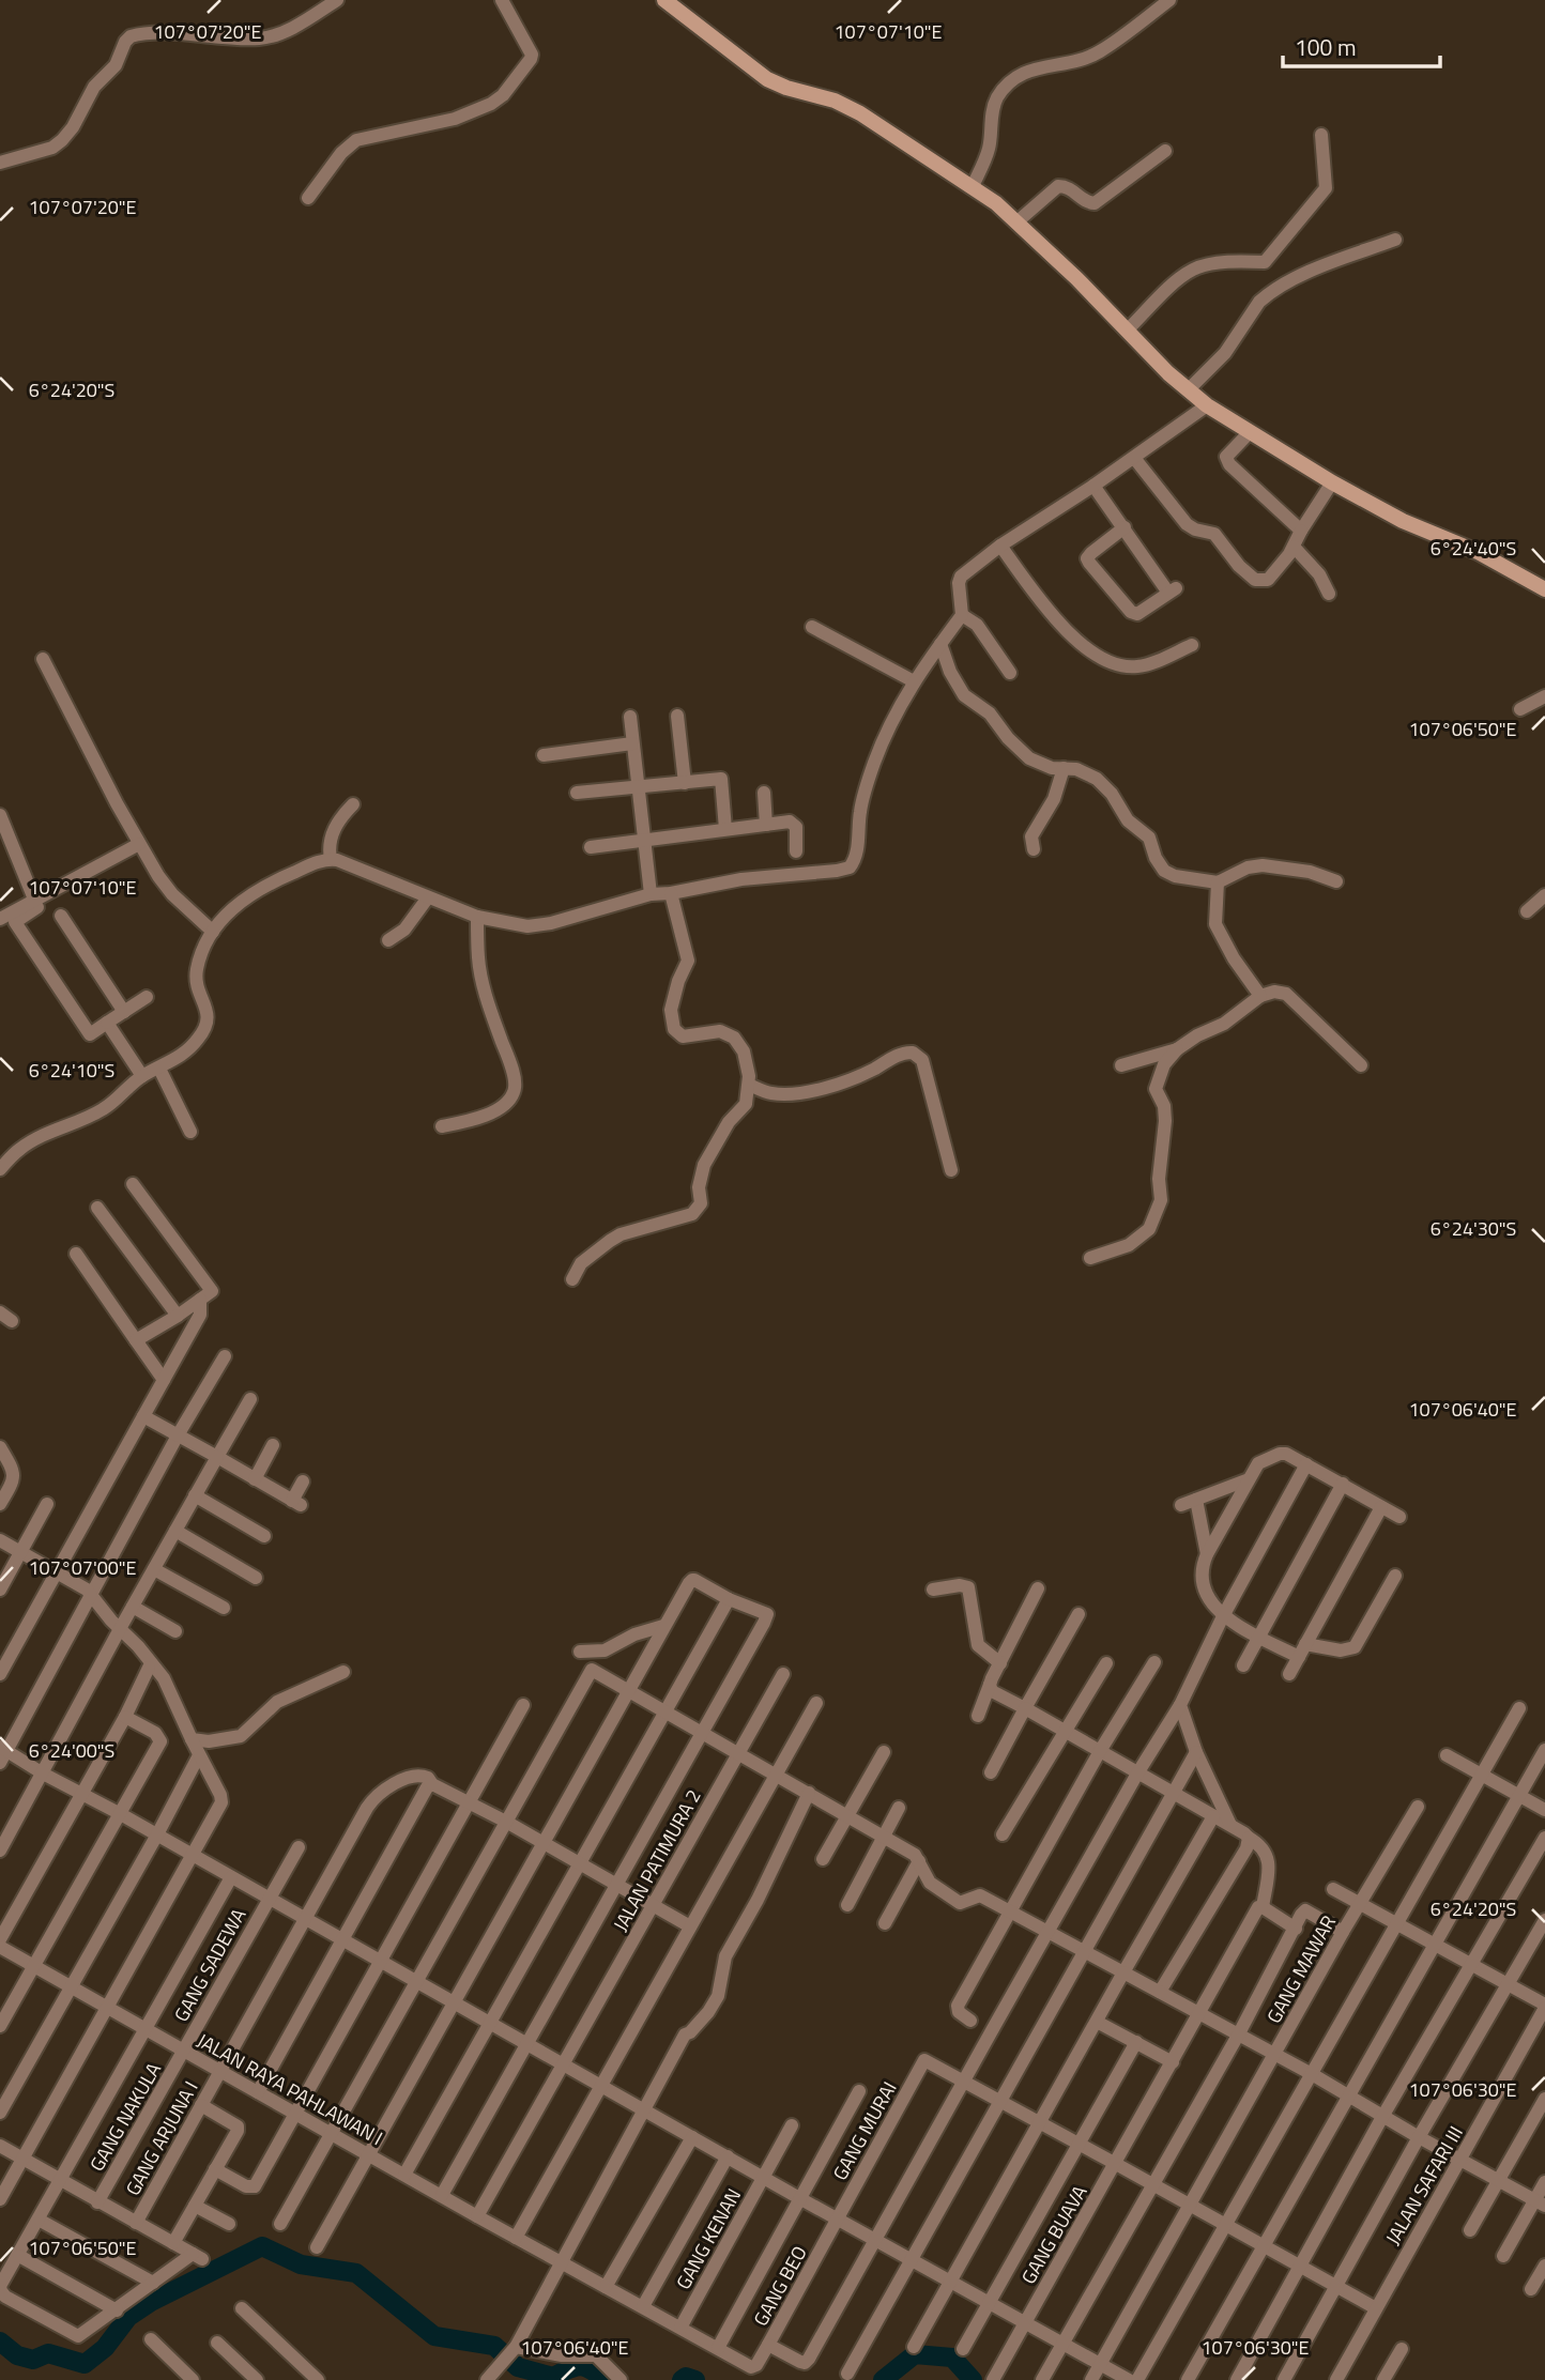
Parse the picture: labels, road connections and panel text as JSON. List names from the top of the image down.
{
  "streets": {
    "street": [
      "JALAN PATIMURA 2",
      "GANG SADEWA",
      "GANG MAWAR",
      "JALAN RAYA PAHLAWAN I",
      "GANG NAKULA",
      "GANG MURAI",
      "GANG ARJUNA I",
      "JALAN SAFARI III",
      "GANG BUAVA",
      "GANG KENAN",
      "GANG BEO"
    ]
  },
  "crossings": [
    ["JALAN PATIMURA 2", "JALAN RAYA PAHLAWAN I"],
    ["GANG SADEWA", "JALAN RAYA PAHLAWAN I"],
    ["GANG SADEWA", "GANG NAKULA"],
    ["JALAN RAYA PAHLAWAN I", "GANG NAKULA"],
    ["JALAN RAYA PAHLAWAN I", "GANG ARJUNA I"],
    ["JALAN RAYA PAHLAWAN I", "GANG KENAN"],
    ["JALAN RAYA PAHLAWAN I", "GANG BEO"],
    ["GANG MURAI", "GANG BEO"]
  ],
  "scale_bar": "100 m",
  "coordinates": [
    "107°07'20\"E",
    "107°07'10\"E",
    "6°24'20\"S",
    "6°24'40\"S",
    "107°06'50\"E",
    "6°24'10\"S",
    "6°24'30\"S",
    "107°06'40\"E",
    "107°07'00\"E",
    "6°24'00\"S",
    "107°06'30\"E"
  ]
}
